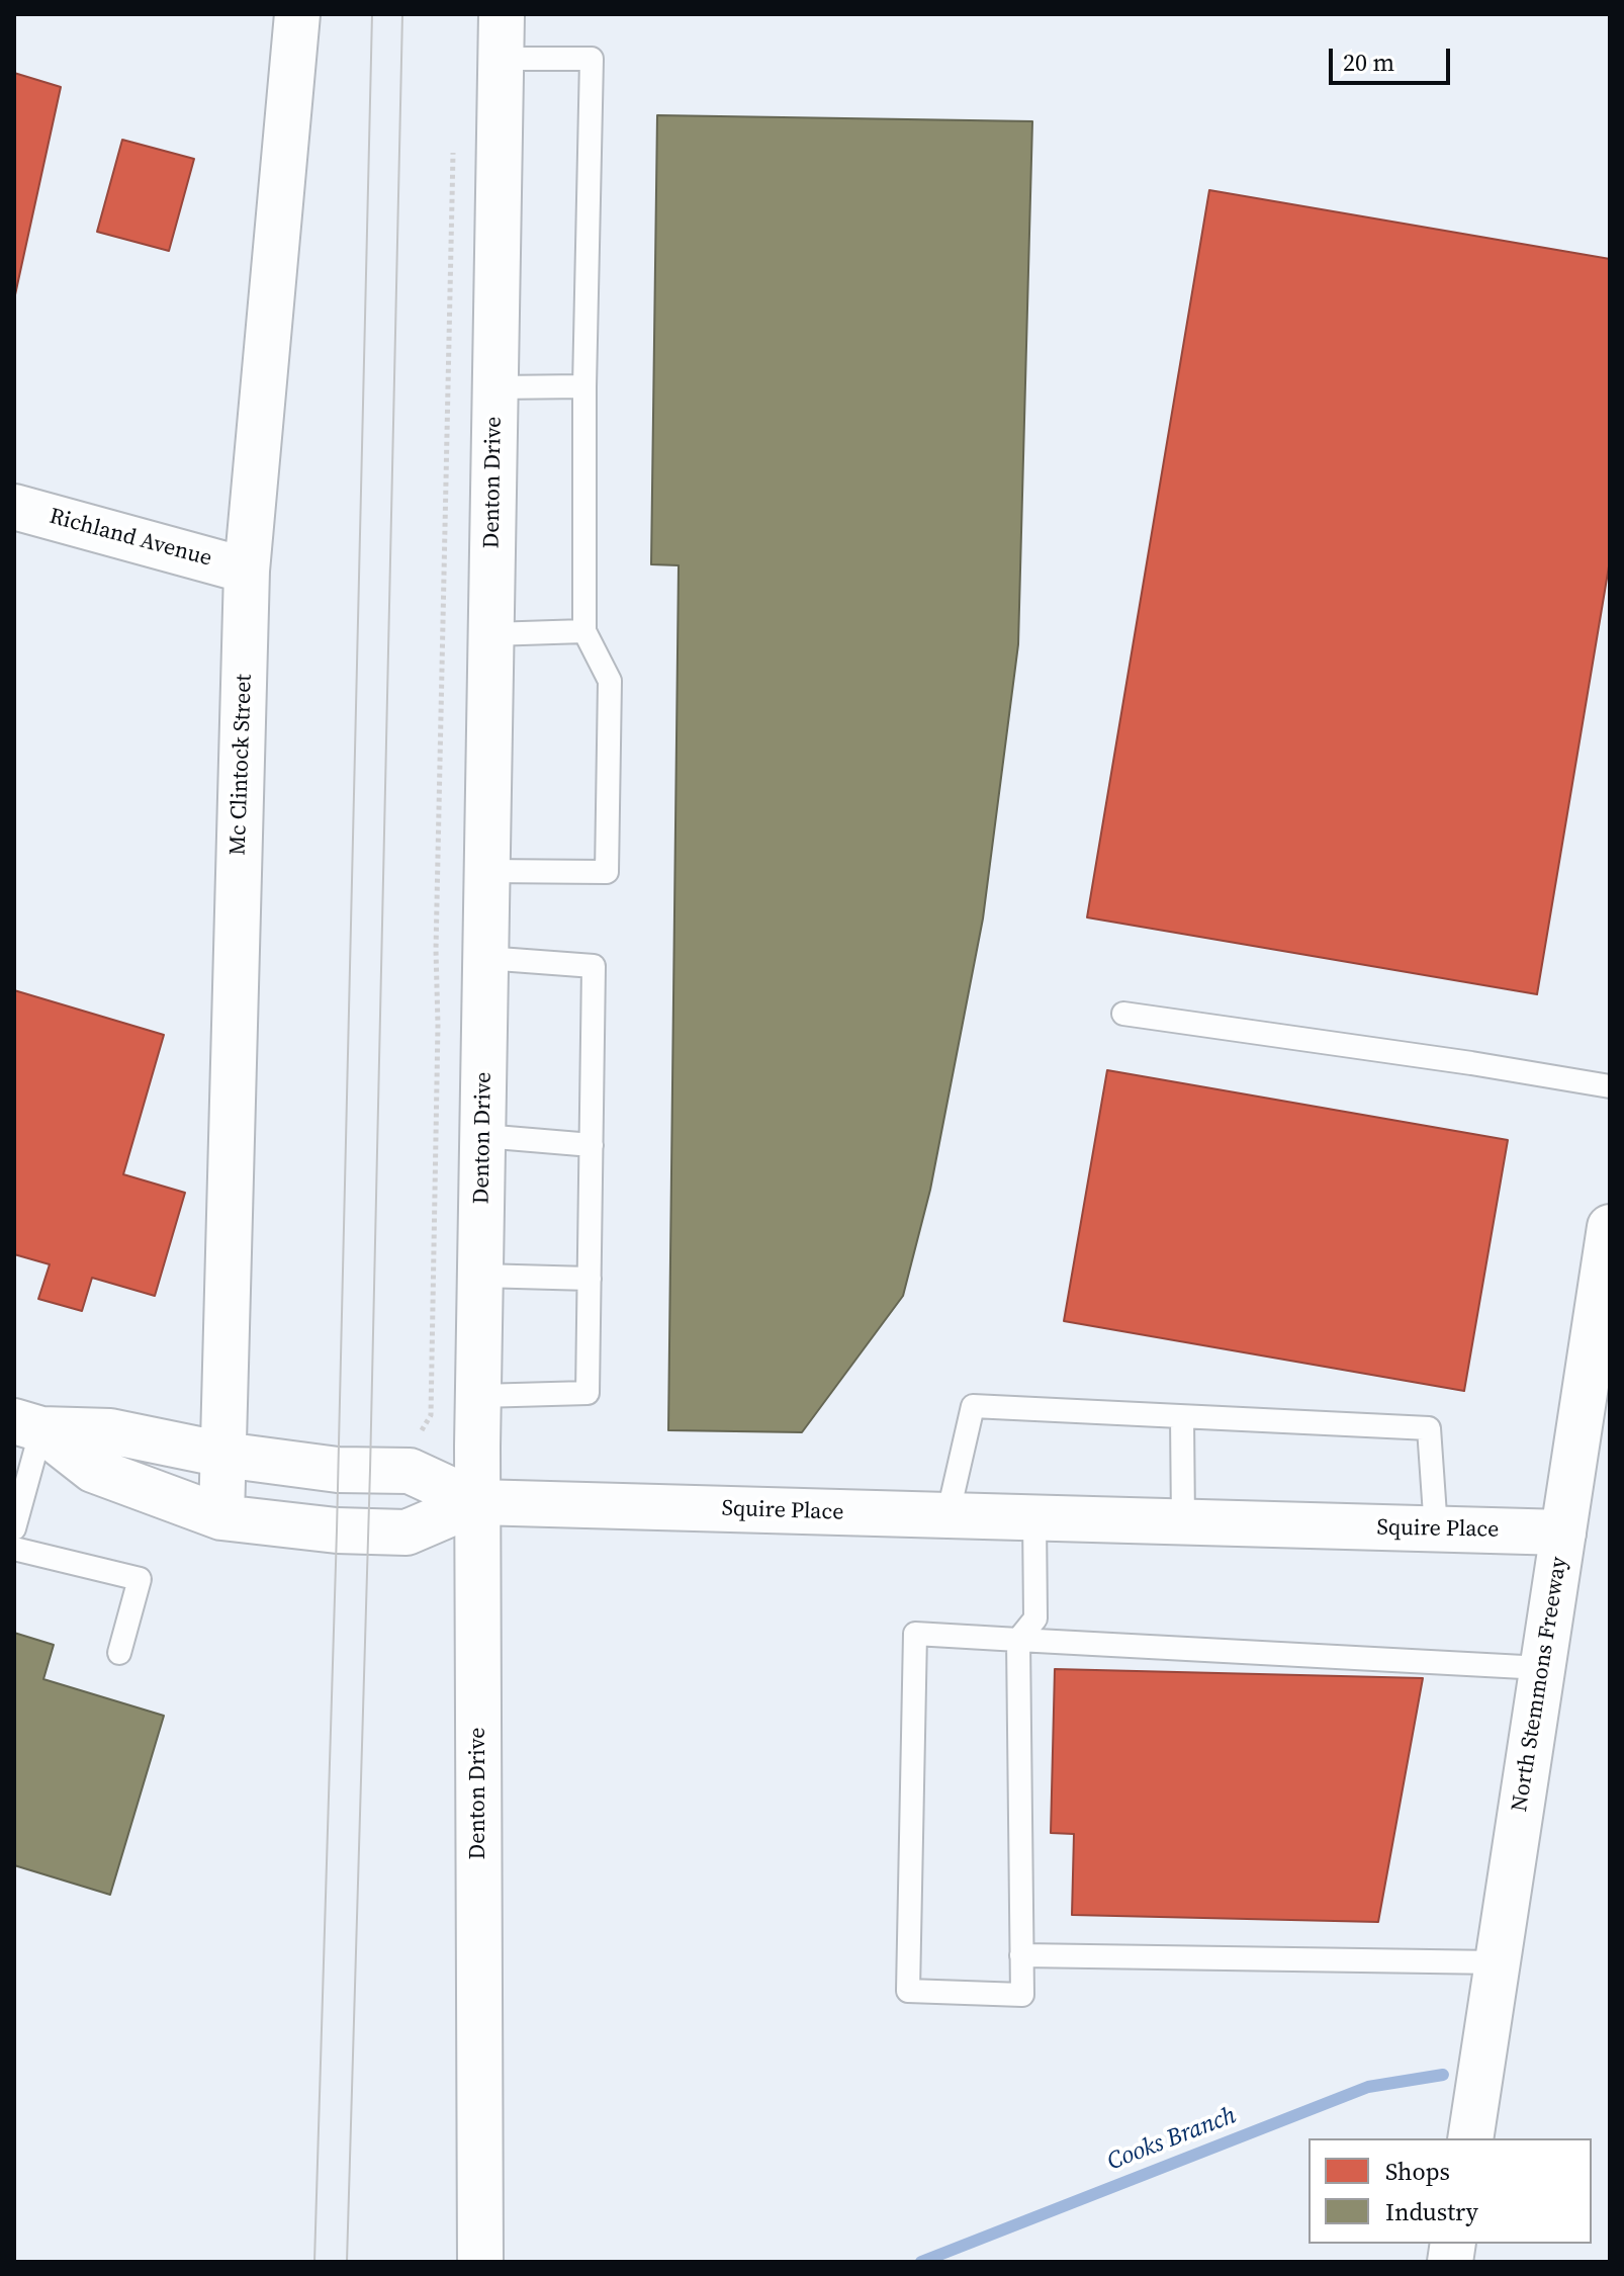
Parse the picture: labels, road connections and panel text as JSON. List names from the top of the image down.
{
  "streets": {
    "street": [
      "Denton Drive",
      "Richland Avenue",
      "Mc Clintock Street",
      "Squire Place",
      "North Stemmons Freeway"
    ]
  },
  "crossings": [
    ["Denton Drive", "Squire Place"],
    ["Richland Avenue", "Mc Clintock Street"],
    ["Mc Clintock Street", "Squire Place"],
    ["Squire Place", "North Stemmons Freeway"]
  ],
  "water": ["Cooks Branch"],
  "legend": ["Shops", "Industry"],
  "scale_bar": "20 m"
}
